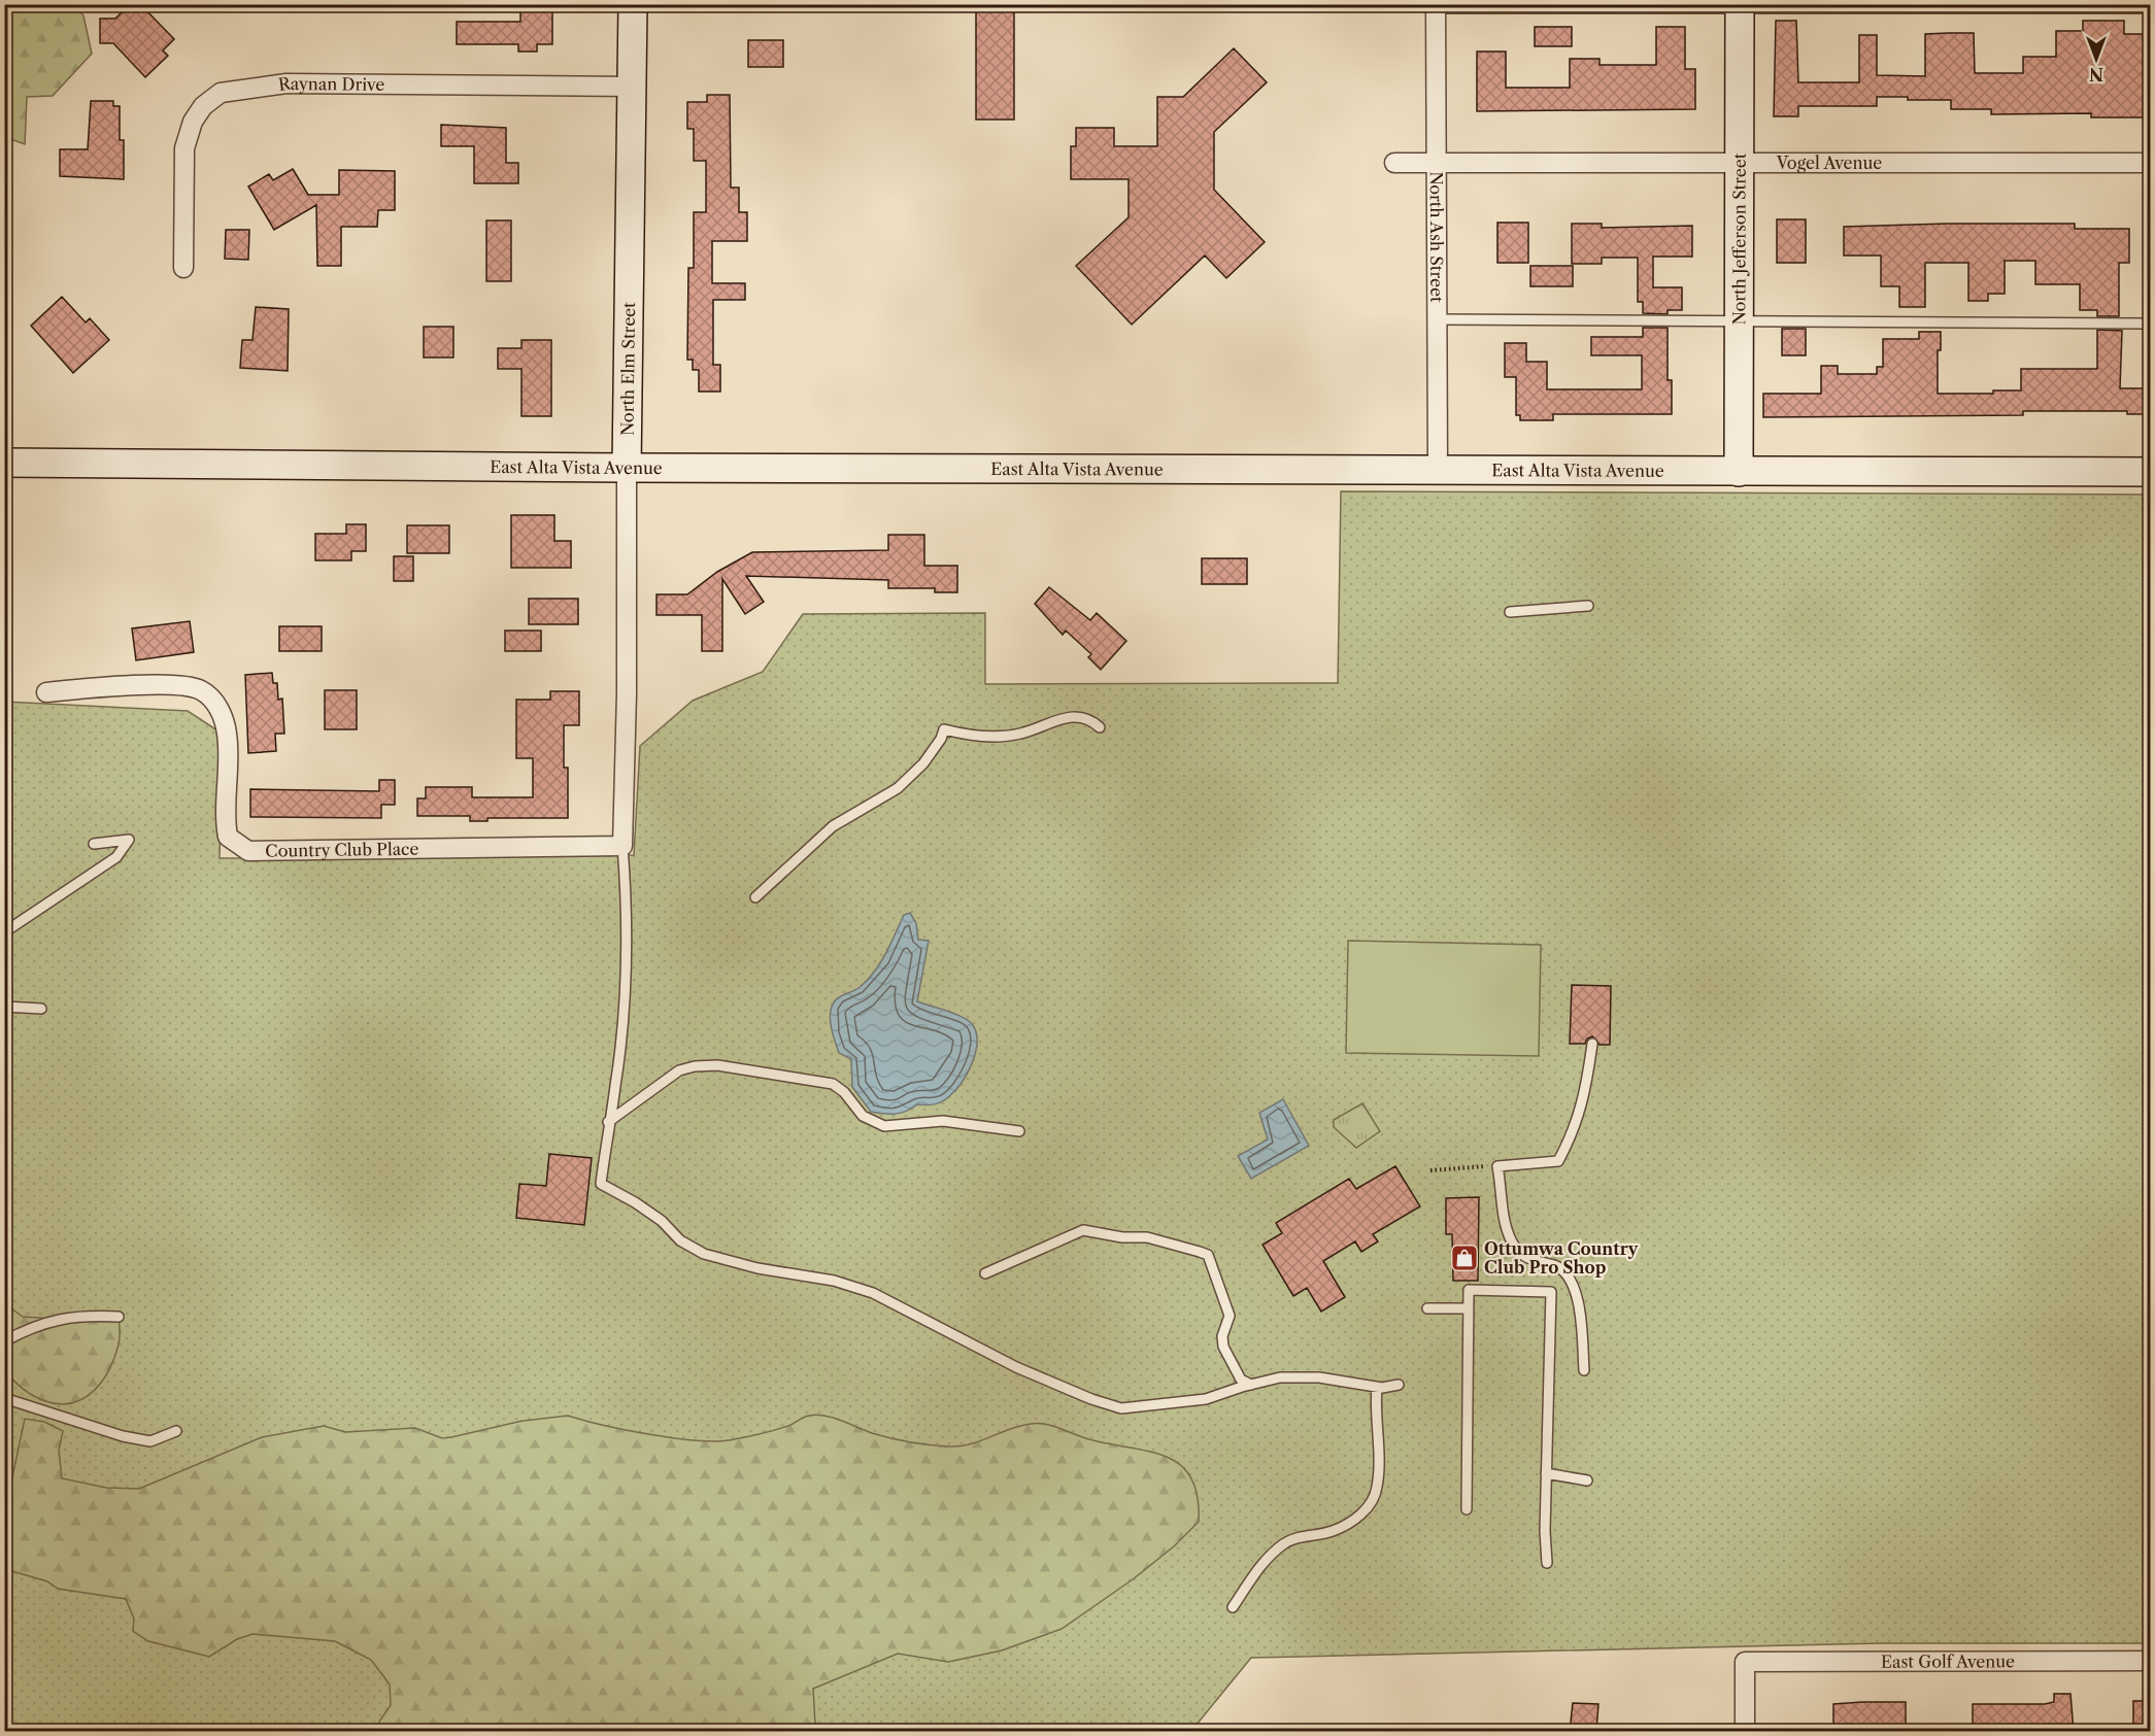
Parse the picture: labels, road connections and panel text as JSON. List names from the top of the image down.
{
  "streets": {
    "main road": ["North Jefferson Street", "North Elm Street", "East Alta Vista Avenue"],
    "street": [
      "Raynan Drive",
      "Vogel Avenue",
      "North Ash Street",
      "Country Club Place",
      "East Golf Avenue"
    ]
  },
  "crossings": [
    ["Raynan Drive", "North Elm Street"],
    ["Vogel Avenue", "North Ash Street"],
    ["Vogel Avenue", "North Jefferson Street"],
    ["North Ash Street", "East Alta Vista Avenue"],
    ["North Jefferson Street", "East Alta Vista Avenue"],
    ["North Elm Street", "East Alta Vista Avenue"],
    ["North Elm Street", "Country Club Place"]
  ],
  "places": {
    "shop": ["Ottumwa Country Club Pro Shop"]
  },
  "north": "bottom"
}
